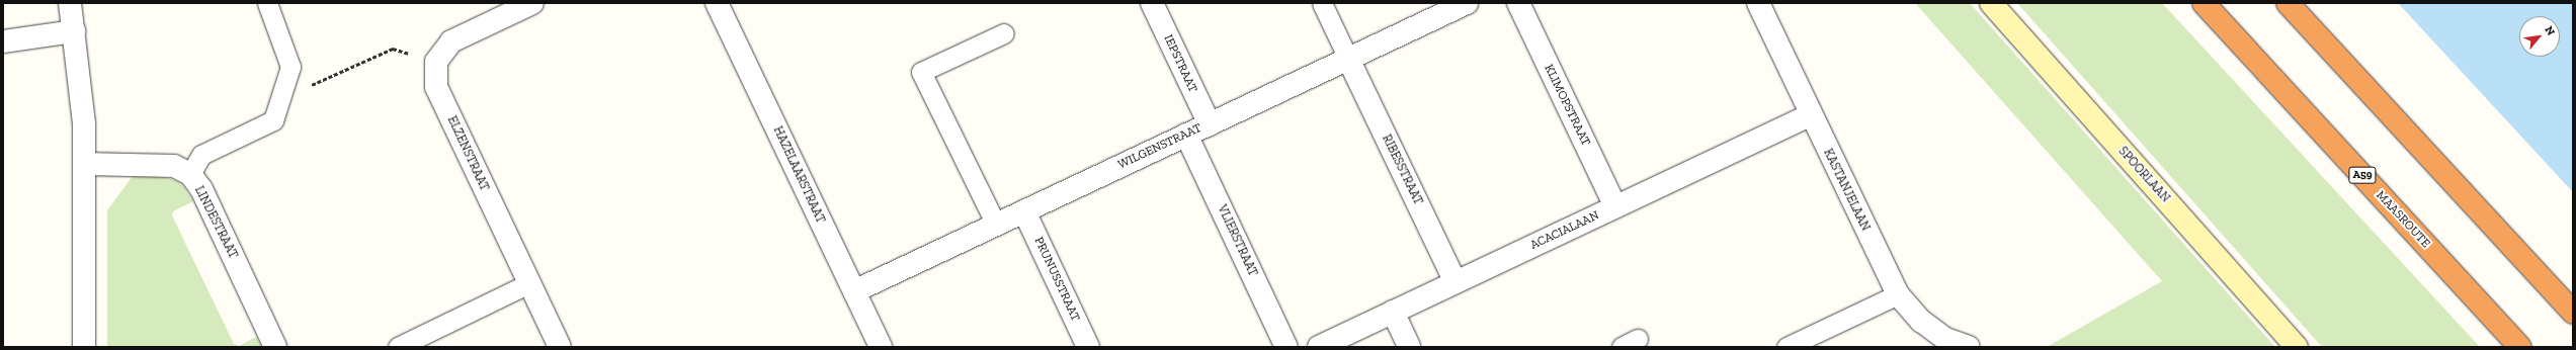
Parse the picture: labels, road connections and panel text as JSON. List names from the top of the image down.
{
  "streets": {
    "highway": ["A59", "MAASROUTE"],
    "main road": ["SPOORLAAN"],
    "street": [
      "IEPSTRAAT",
      "KLIMOPSTRAAT",
      "WILGENSTRAAT",
      "ELZENSTRAAT",
      "RIBESSTRAAT",
      "HAZELAARSTRAAT",
      "KASTANJELAAN",
      "LINDESTRAAT",
      "ACACIALAAN",
      "VLIERSTRAAT",
      "PRUNUSSTRAAT"
    ]
  },
  "crossings": [
    ["IEPSTRAAT", "WILGENSTRAAT"],
    ["KLIMOPSTRAAT", "ACACIALAAN"],
    ["WILGENSTRAAT", "RIBESSTRAAT"],
    ["WILGENSTRAAT", "HAZELAARSTRAAT"],
    ["WILGENSTRAAT", "VLIERSTRAAT"],
    ["WILGENSTRAAT", "PRUNUSSTRAAT"],
    ["RIBESSTRAAT", "ACACIALAAN"],
    ["KASTANJELAAN", "ACACIALAAN"]
  ],
  "north": "top right"
}
